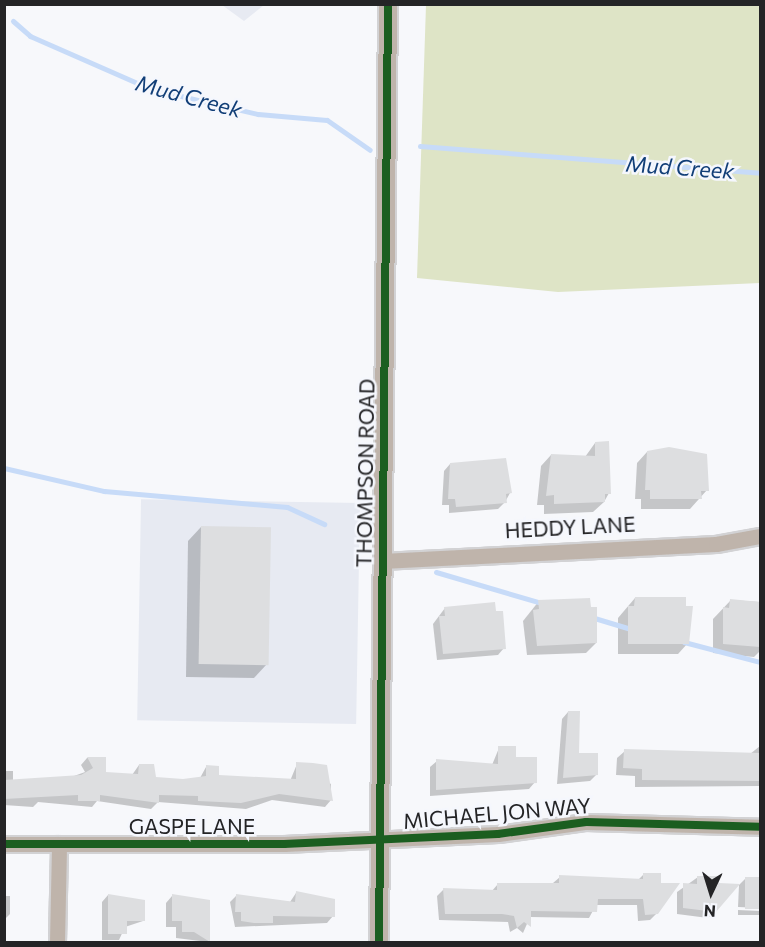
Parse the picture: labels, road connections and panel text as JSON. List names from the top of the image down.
{
  "streets": {
    "street": [
      "THOMPSON ROAD",
      "HEDDY LANE",
      "MICHAEL JON WAY",
      "GASPE LANE"
    ]
  },
  "crossings": [
    ["THOMPSON ROAD", "HEDDY LANE"],
    ["THOMPSON ROAD", "MICHAEL JON WAY"],
    ["THOMPSON ROAD", "GASPE LANE"],
    ["MICHAEL JON WAY", "GASPE LANE"]
  ],
  "water": ["Mud Creek"],
  "north": "bottom"
}
